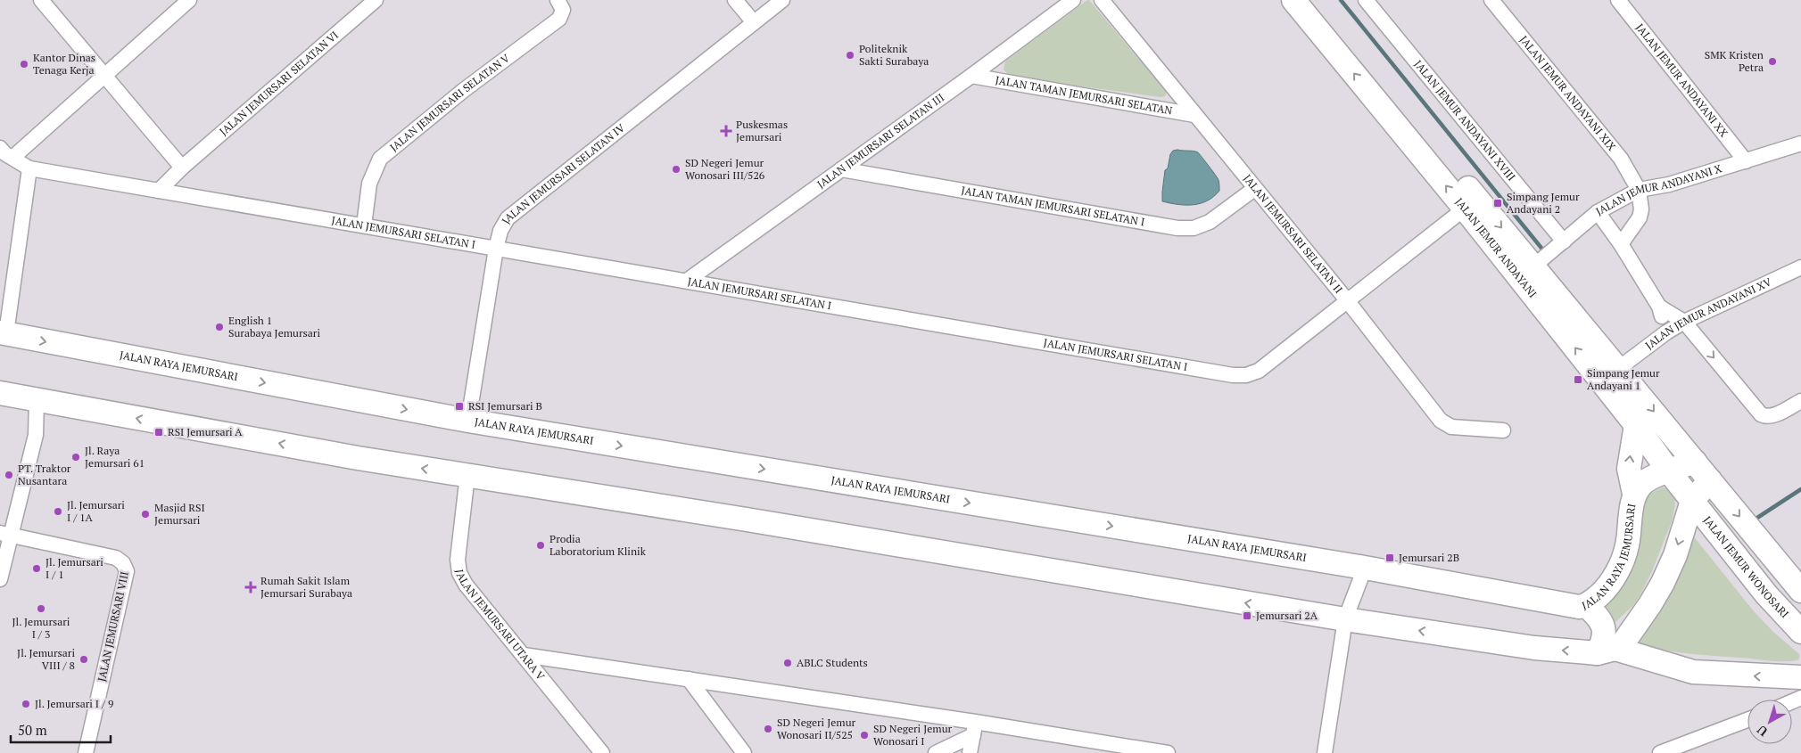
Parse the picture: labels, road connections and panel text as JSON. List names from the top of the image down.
{
  "streets": {
    "main road": ["JALAN JEMUR ANDAYANI", "JALAN RAYA JEMURSARI", "JALAN JEMUR WONOSARI"],
    "street": [
      "JALAN JEMUR ANDAYANI XX",
      "JALAN JEMURSARI SELATAN VI",
      "JALAN JEMUR ANDAYANI XIX",
      "JALAN TAMAN JEMURSARI SELATAN",
      "JALAN JEMURSARI SELATAN V",
      "JALAN JEMUR ANDAYANI XVIII",
      "JALAN JEMURSARI SELATAN III",
      "JALAN JEMURSARI SELATAN IV",
      "JALAN JEMUR ANDAYANI X",
      "JALAN TAMAN JEMURSARI SELATAN I",
      "JALAN JEMURSARI SELATAN I",
      "JALAN JEMURSARI SELATAN II",
      "JALAN JEMUR ANDAYANI XV",
      "JALAN JEMURSARI UTARA V",
      "JALAN JEMURSARI VIII"
    ]
  },
  "crossings": [
    ["JALAN JEMUR ANDAYANI XX", "JALAN JEMUR ANDAYANI X"],
    ["JALAN JEMURSARI SELATAN VI", "JALAN JEMURSARI SELATAN I"],
    ["JALAN JEMUR ANDAYANI XIX", "JALAN JEMUR ANDAYANI X"],
    ["JALAN TAMAN JEMURSARI SELATAN", "JALAN JEMURSARI SELATAN III"],
    ["JALAN TAMAN JEMURSARI SELATAN", "JALAN JEMURSARI SELATAN II"],
    ["JALAN JEMURSARI SELATAN V", "JALAN JEMURSARI SELATAN I"],
    ["JALAN JEMUR ANDAYANI XVIII", "JALAN JEMUR ANDAYANI X"],
    ["JALAN JEMURSARI SELATAN III", "JALAN TAMAN JEMURSARI SELATAN I"],
    ["JALAN JEMURSARI SELATAN III", "JALAN JEMURSARI SELATAN I"],
    ["JALAN JEMURSARI SELATAN IV", "JALAN JEMURSARI SELATAN I"],
    ["JALAN JEMURSARI SELATAN IV", "JALAN RAYA JEMURSARI"],
    ["JALAN JEMUR ANDAYANI X", "JALAN JEMUR ANDAYANI"],
    ["JALAN TAMAN JEMURSARI SELATAN I", "JALAN JEMURSARI SELATAN II"],
    ["JALAN JEMURSARI SELATAN I", "JALAN JEMURSARI SELATAN II"],
    ["JALAN JEMURSARI SELATAN I", "JALAN JEMUR ANDAYANI"],
    ["JALAN JEMUR ANDAYANI", "JALAN JEMUR ANDAYANI XV"],
    ["JALAN JEMUR ANDAYANI", "JALAN RAYA JEMURSARI"],
    ["JALAN JEMUR ANDAYANI", "JALAN JEMUR WONOSARI"]
  ],
  "places": {
    "other": [
      "Politeknik Sakti Surabaya",
      "SMK Kristen Petra",
      "Kantor Dinas Tenaga Kerja",
      "SD Negeri Jemur Wonosari III/526",
      "English 1 Surabaya Jemursari",
      "Jl. Raya Jemursari 61",
      "PT. Traktor Nusantara",
      "Jl. Jemursari I / 1A",
      "Masjid RSI Jemursari",
      "Prodia Laboratorium Klinik",
      "Jl. Jemursari I / 1",
      "Jl. Jemursari I / 3",
      "Jl. Jemursari VIII / 8",
      "ABLC Students",
      "Jl. Jemursari I / 9",
      "SD Negeri Jemur Wonosari II/525",
      "SD Negeri Jemur Wonosari I"
    ],
    "health": ["Puskesmas Jemursari", "Rumah Sakit Islam Jemursari Surabaya"],
    "transit": [
      "Simpang Jemur Andayani 2",
      "Simpang Jemur Andayani 1",
      "RSI Jemursari B",
      "RSI Jemursari A",
      "Jemursari 2B",
      "Jemursari 2A"
    ]
  },
  "scale_bar": "50 m",
  "north": "bottom left"
}
